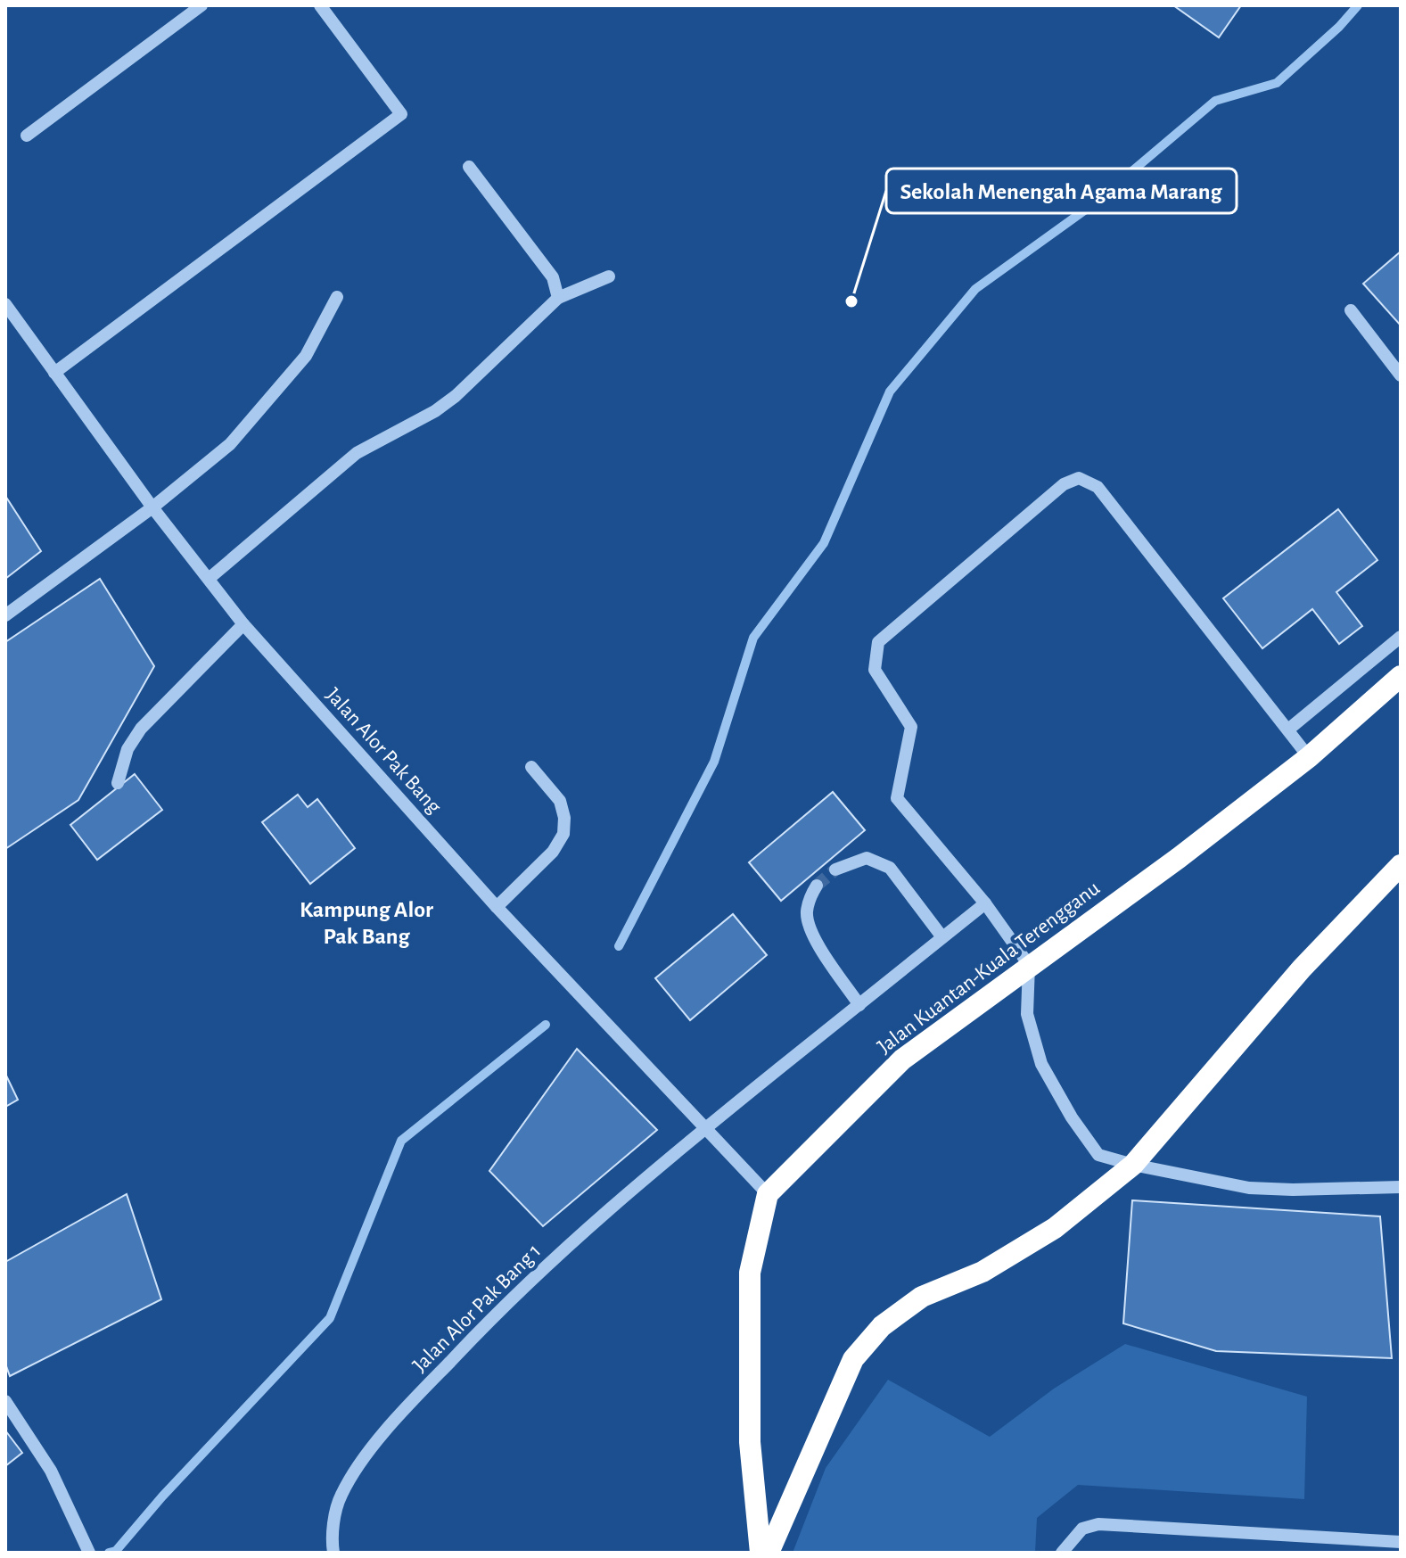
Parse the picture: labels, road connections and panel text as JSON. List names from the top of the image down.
{
  "streets": {
    "highway": ["Jalan Kuantan-Kuala Terengganu"],
    "street": ["Jalan Alor Pak Bang", "Jalan Alor Pak Bang 1"]
  },
  "crossings": [
    ["Jalan Alor Pak Bang", "Jalan Kuantan-Kuala Terengganu"],
    ["Jalan Alor Pak Bang", "Jalan Alor Pak Bang 1"]
  ],
  "districts": ["Kampung Alor Pak Bang"],
  "places": ["Sekolah Menengah Agama Marang"]
}
